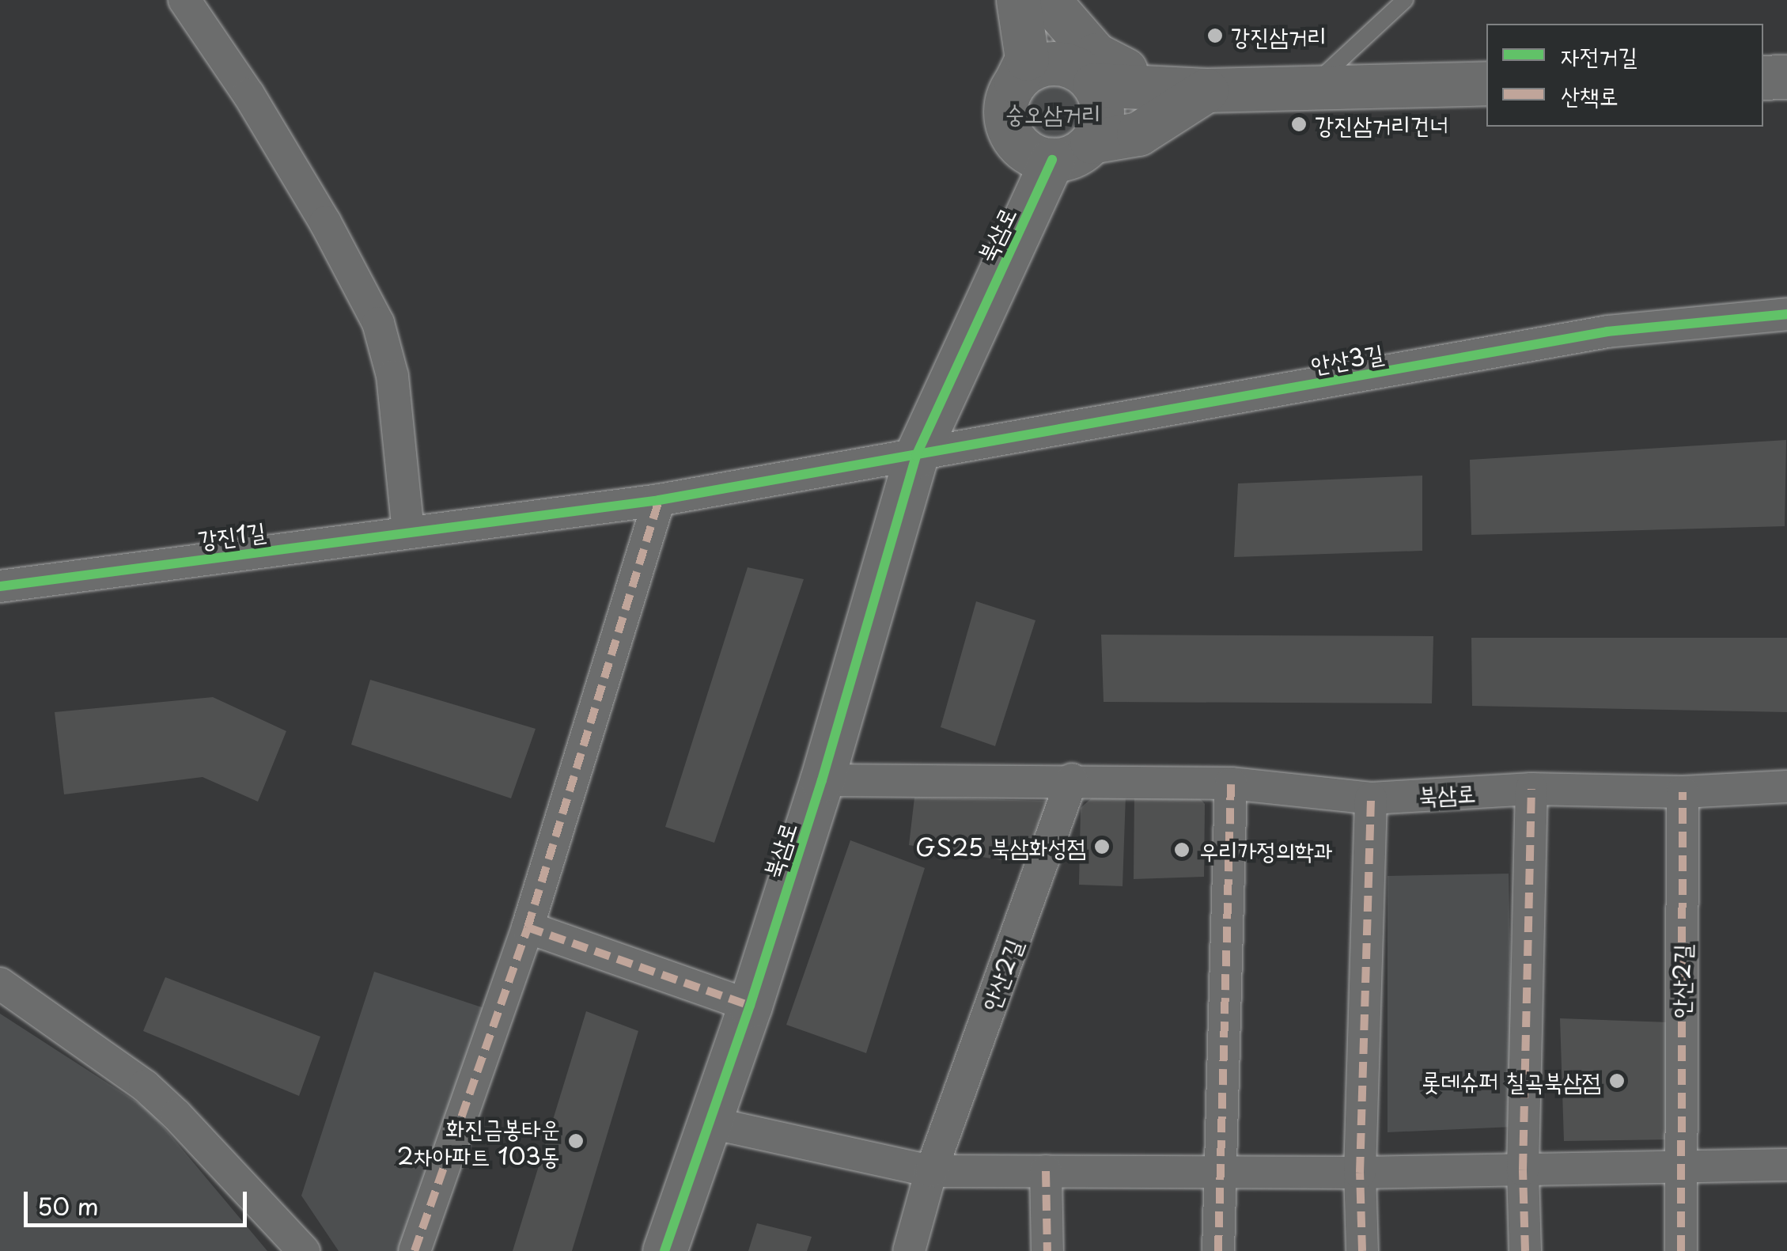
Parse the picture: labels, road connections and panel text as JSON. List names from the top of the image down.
{
  "streets": {
    "street": [
      "북삼로",
      "안산3길",
      "강진1길",
      "안산2길"
    ]
  },
  "crossings": [
    ["북삼로", "안산3길"],
    ["북삼로", "안산2길"]
  ],
  "parks": ["숭오삼거리"],
  "places": [
    "강진삼거리",
    "강진삼거리건너",
    "GS25 북삼화성점",
    "우리가정의학과",
    "롯데슈퍼 칠곡북삼점",
    "화진금봉타운 2차아파트 103동"
  ],
  "legend": ["자전거길", "산책로"],
  "scale_bar": "50 m"
}
